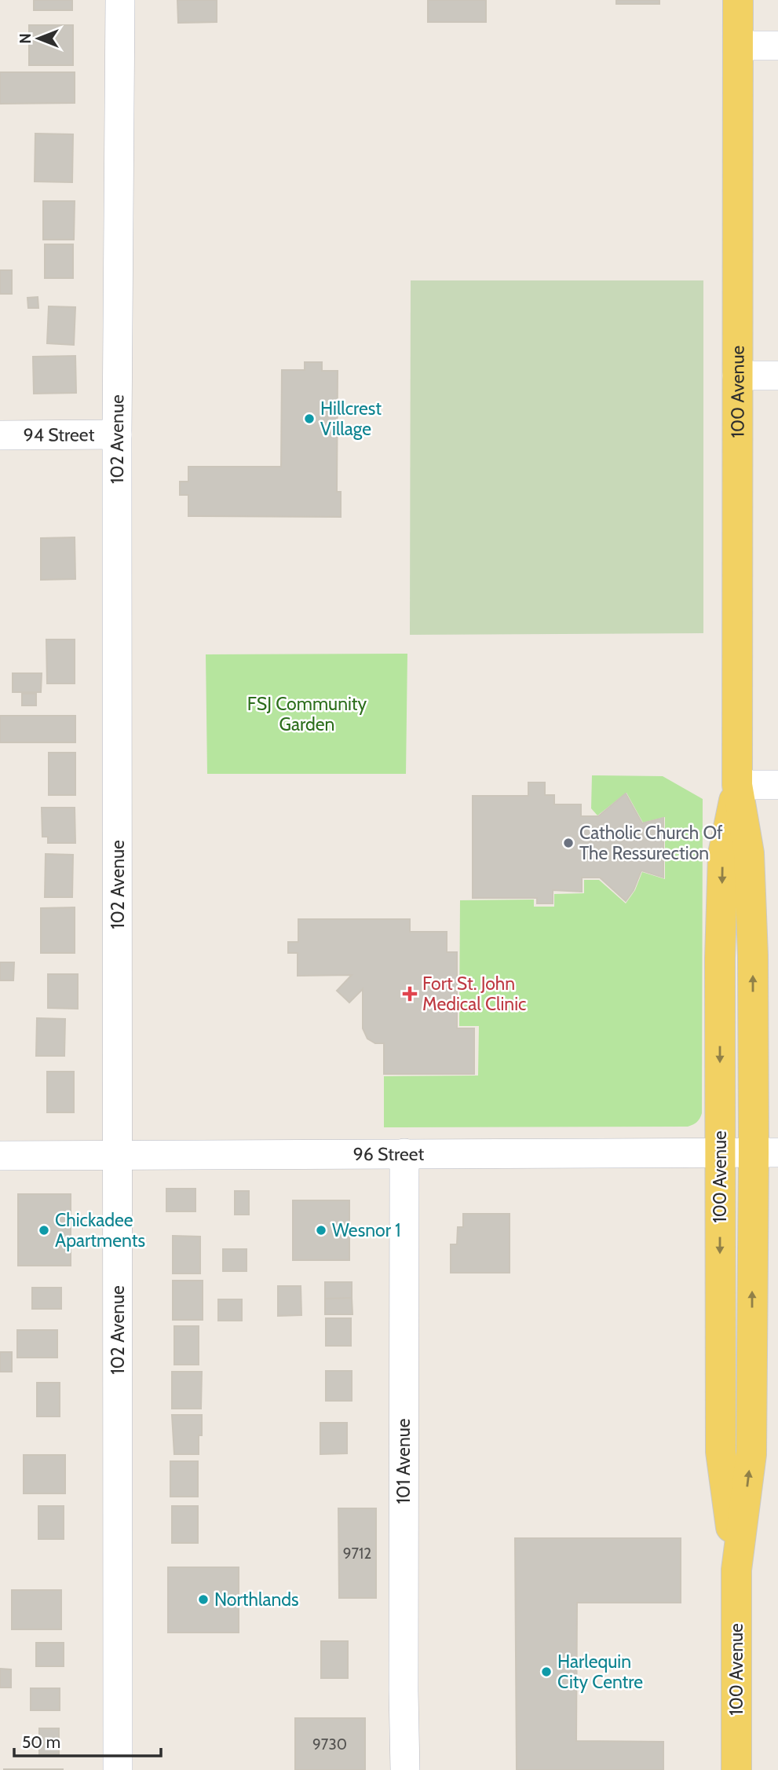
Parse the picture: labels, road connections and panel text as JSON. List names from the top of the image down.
{
  "streets": {
    "main road": ["100 Avenue"],
    "street": [
      "94 Street",
      "102 Avenue",
      "96 Street",
      "101 Avenue"
    ]
  },
  "crossings": [
    ["100 Avenue", "96 Street"],
    ["94 Street", "102 Avenue"],
    ["102 Avenue", "96 Street"],
    ["96 Street", "101 Avenue"]
  ],
  "parks": ["FSJ Community Garden"],
  "places": {
    "other": [
      "Hillcrest Village",
      "Catholic Church Of The Ressurection",
      "Chickadee Apartments",
      "Wesnor 1",
      "Northlands",
      "Harlequin City Centre"
    ],
    "health": ["Fort St. John Medical Clinic"]
  },
  "house_numbers": ["9712", "9730"],
  "scale_bar": "50 m",
  "north": "left"
}
